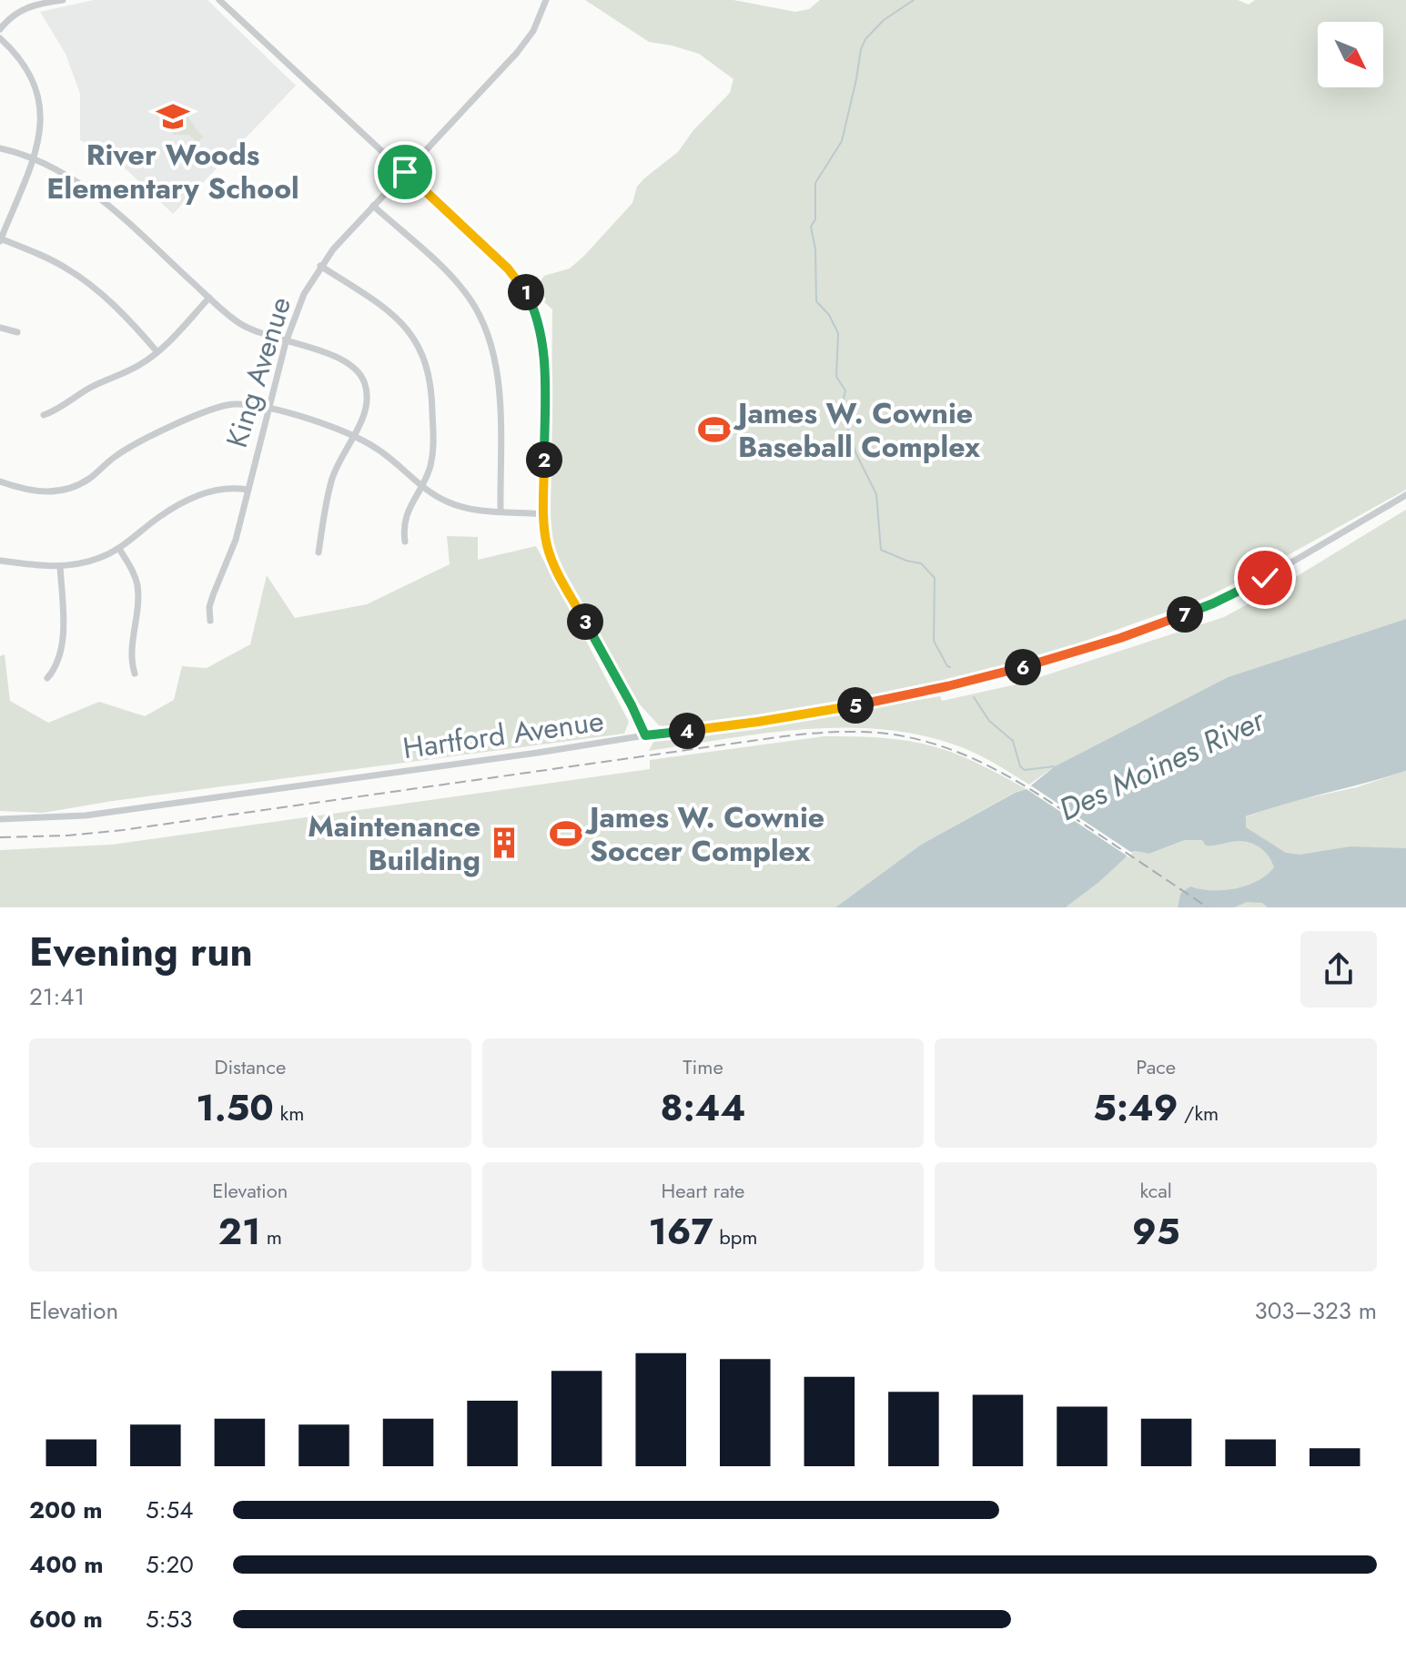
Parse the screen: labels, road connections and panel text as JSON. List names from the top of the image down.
{
  "streets": {
    "street": ["King Avenue", "Hartford Avenue"]
  },
  "water": ["Des Moines River"],
  "places": {
    "school or university": ["River Woods Elementary School"],
    "sports": ["James W. Cownie Baseball Complex", "James W. Cownie Soccer Complex"],
    "building": ["Maintenance Building"]
  },
  "north": "bottom right",
  "page": {
    "pins": [
      "1",
      "2",
      "7",
      "3",
      "6",
      "5",
      "4"
    ],
    "heading": ["Evening run", "21:41"],
    "stats": [
      ["Distance", "1.50 km"],
      ["Time", "8:44"],
      ["Pace", "5:49 /km"],
      ["Elevation", "21 m"],
      ["Heart rate", "167 bpm"],
      ["kcal", "95"]
    ],
    "chart": ["Elevation", "303–323 m"],
    "list": [
      {
        "name": "200 m",
        "note": "5:54"
      },
      {
        "name": "400 m",
        "note": "5:20"
      },
      {
        "name": "600 m",
        "note": "5:53"
      }
    ]
  }
}
